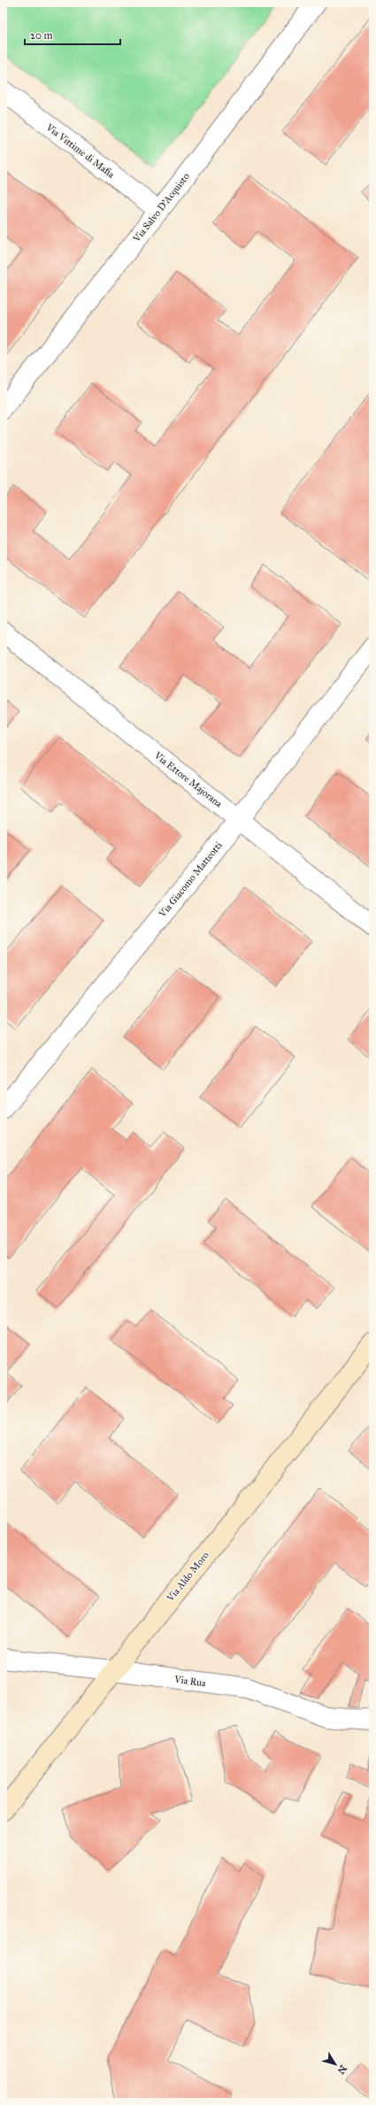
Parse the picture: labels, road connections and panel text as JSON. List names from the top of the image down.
{
  "streets": {
    "street": [
      "Via Vittime di Mafia",
      "Via Salvo D'Acquisto",
      "Via Ettore Majorana",
      "Via Giacomo Matteotti",
      "Via Aldo Moro",
      "Via Rua"
    ]
  },
  "crossings": [
    ["Via Vittime di Mafia", "Via Salvo D'Acquisto"],
    ["Via Ettore Majorana", "Via Giacomo Matteotti"],
    ["Via Aldo Moro", "Via Rua"]
  ],
  "scale_bar": "20 m",
  "north": "bottom right"
}
